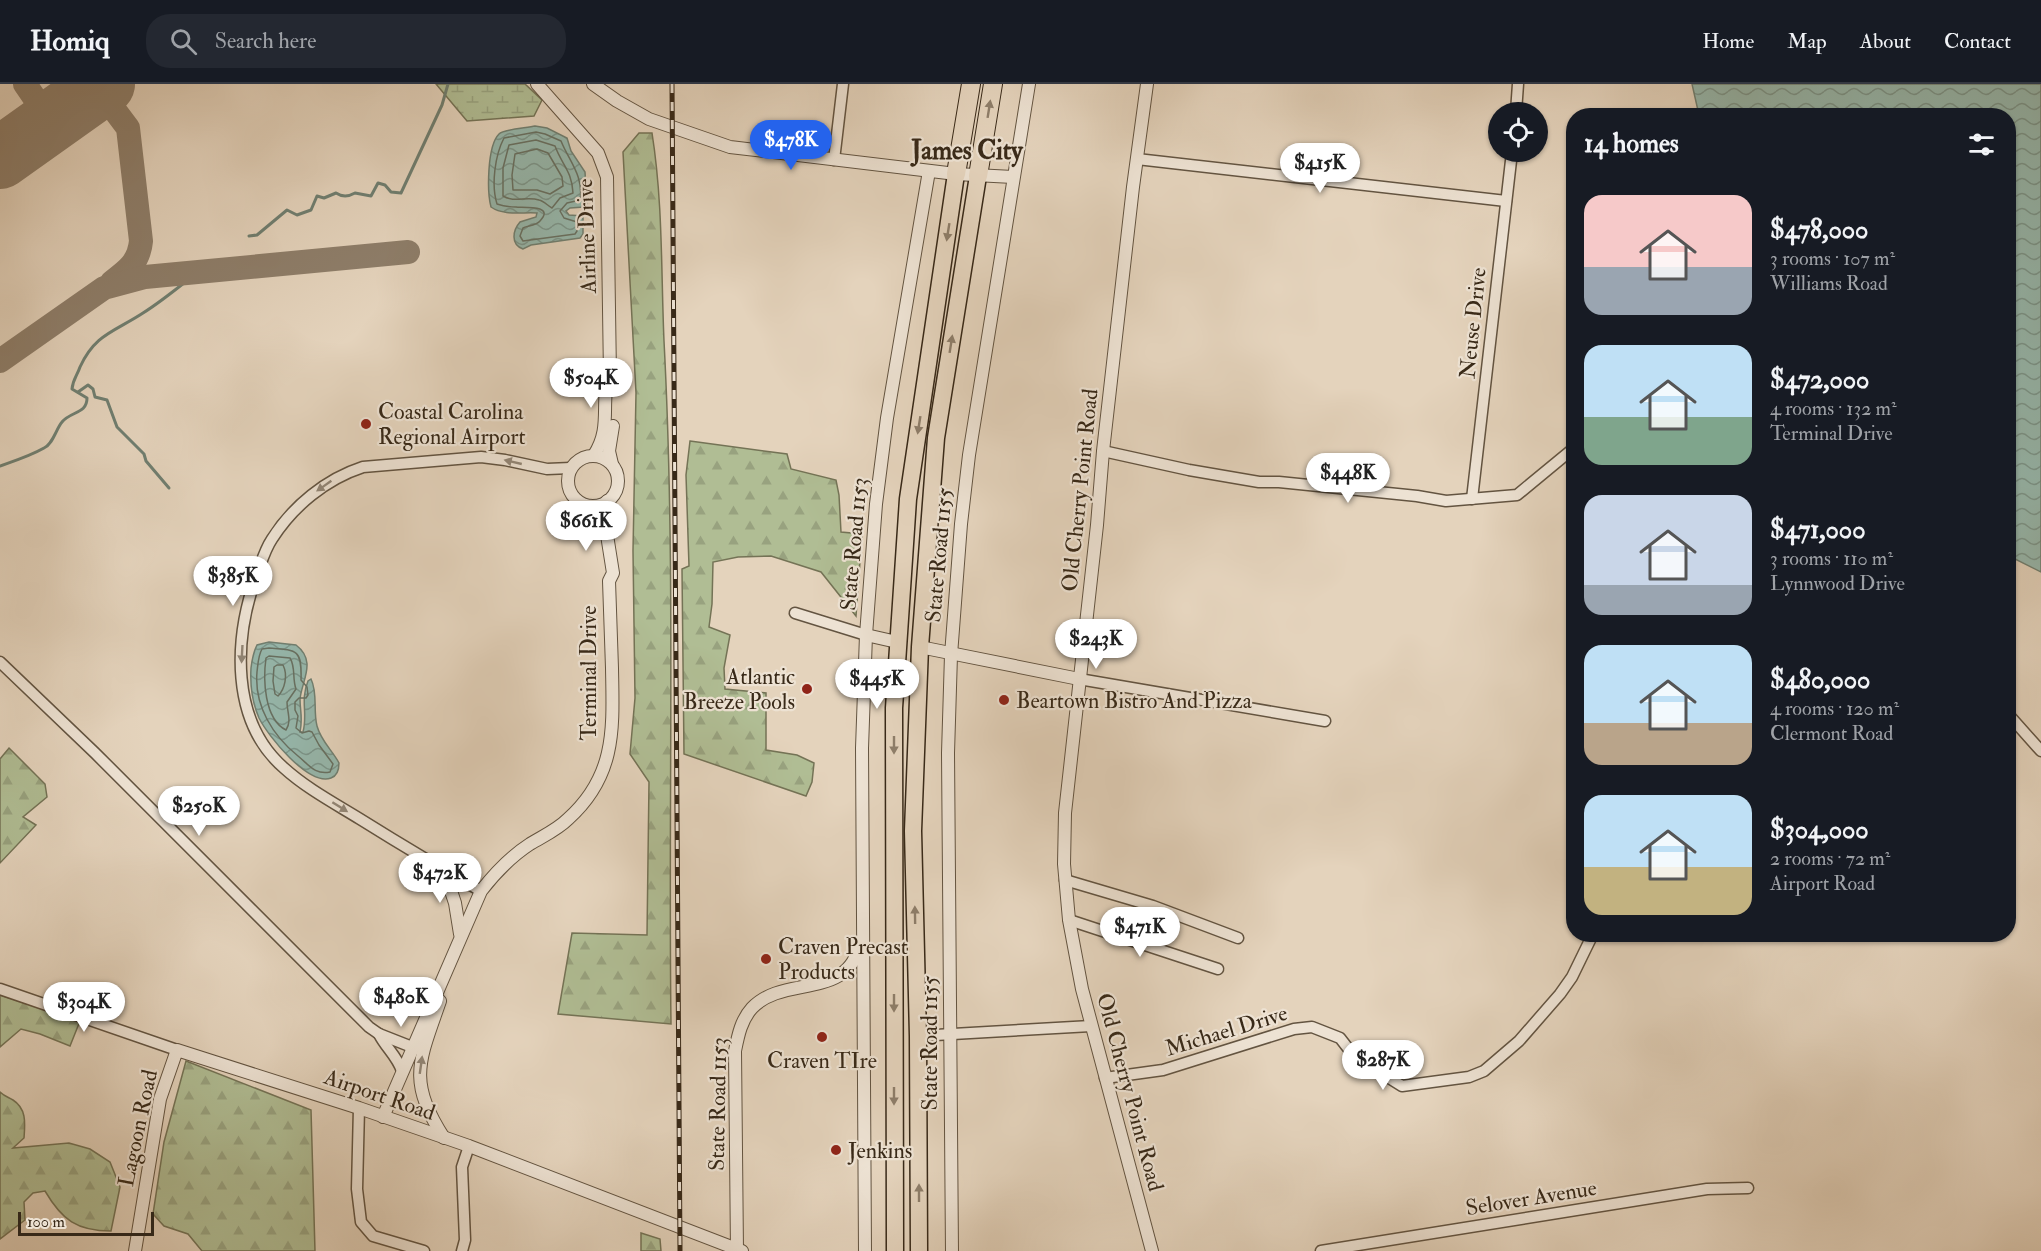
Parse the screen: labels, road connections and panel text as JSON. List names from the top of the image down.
{
  "streets": {
    "street": [
      "Airline Drive",
      "Neuse Drive",
      "Old Cherry Point Road",
      "State Road 1153",
      "State Road 1155",
      "Terminal Drive",
      "Michael Drive",
      "Airport Road",
      "Lagoon Road",
      "Selover Avenue"
    ]
  },
  "crossings": [
    ["Airline Drive", "Terminal Drive"],
    ["Old Cherry Point Road", "Michael Drive"],
    ["State Road 1153", "Airport Road"],
    ["Terminal Drive", "Airport Road"],
    ["Airport Road", "Lagoon Road"]
  ],
  "districts": ["James City"],
  "places": [
    "Coastal Carolina Regional Airport",
    "Atlantic Breeze Pools",
    "Beartown Bistro And Pizza",
    "Craven Precast Products",
    "Craven TIre",
    "Jenkins"
  ],
  "scale_bar": "100 m",
  "page": {
    "header": "Homiq",
    "search": "Search here",
    "nav": [
      "Home",
      "Map",
      "About",
      "Contact"
    ],
    "heading": "14 homes",
    "price": [
      "$478K",
      "$415K",
      "$504K",
      "$448K",
      "$661K",
      "$385K",
      "$243K",
      "$445K",
      "$250K",
      "$472K",
      "$471K",
      "$480K",
      "$304K",
      "$287K"
    ],
    "list": [
      {
        "name": "$478,000",
        "note": "3 rooms · 107 m² · Williams Road"
      },
      {
        "name": "$472,000",
        "note": "4 rooms · 132 m² · Terminal Drive"
      },
      {
        "name": "$471,000",
        "note": "3 rooms · 110 m² · Lynnwood Drive"
      },
      {
        "name": "$480,000",
        "note": "4 rooms · 120 m² · Clermont Road"
      },
      {
        "name": "$304,000",
        "note": "2 rooms · 72 m² · Airport Road"
      }
    ],
    "scale": "100 m"
  }
}
